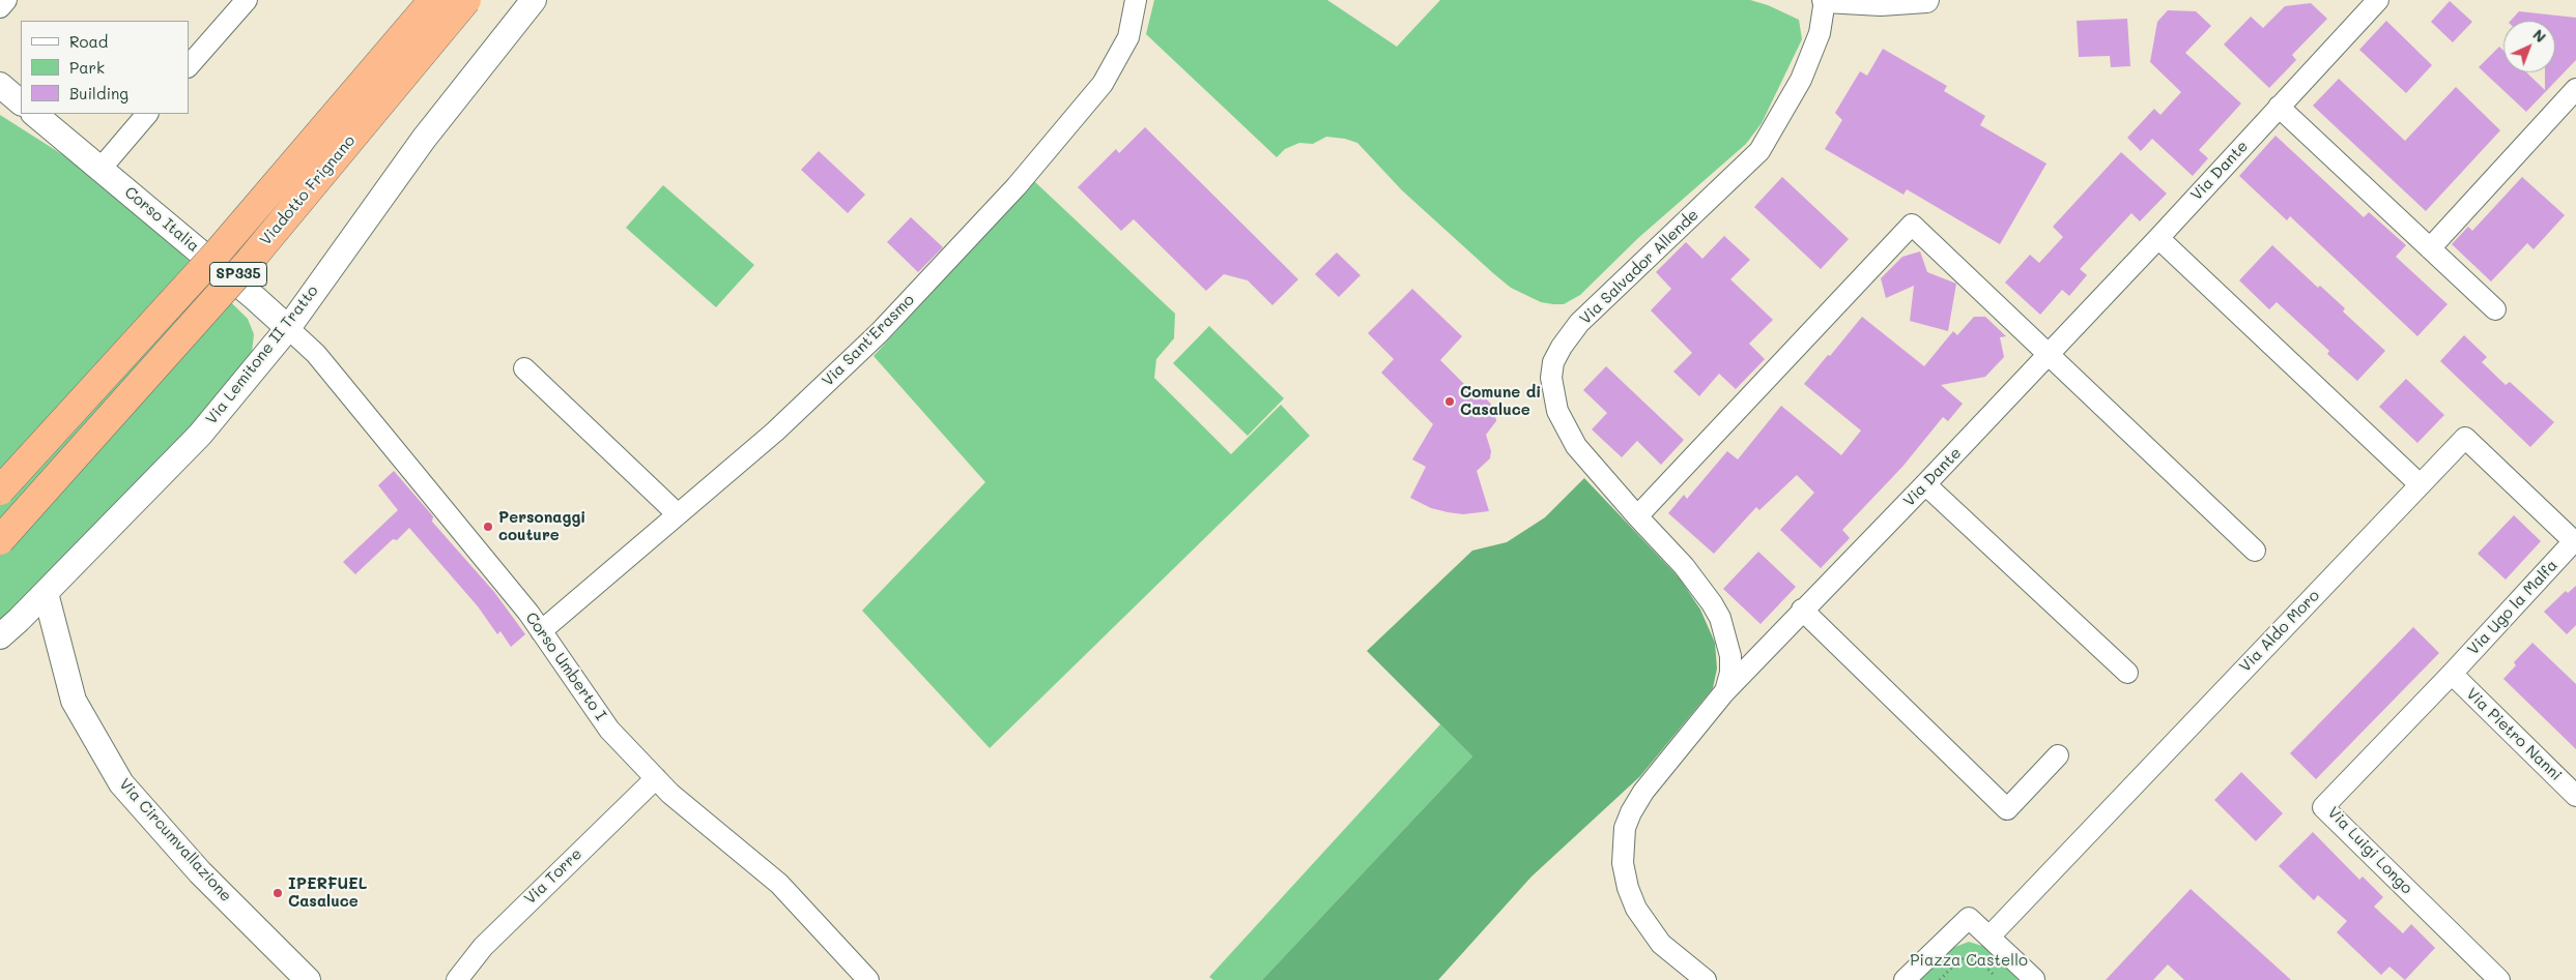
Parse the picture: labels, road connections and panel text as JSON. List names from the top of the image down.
{
  "streets": {
    "highway": ["Viadotto Frignano", "SP335"],
    "street": [
      "Via Dante",
      "Corso Italia",
      "Via Salvador Allende",
      "Via Sant'Erasmo",
      "Via Lemitone II Tratto",
      "Via Ugo la Malfa",
      "Via Aldo Moro",
      "Corso Umberto I",
      "Via Pietro Nanni",
      "Via Circumvallazione",
      "Via Luigi Longo",
      "Via Torre"
    ]
  },
  "crossings": [
    ["Via Dante", "Via Salvador Allende"],
    ["Corso Italia", "Via Lemitone II Tratto"],
    ["Corso Italia", "Corso Umberto I"],
    ["Via Sant'Erasmo", "Corso Umberto I"],
    ["Via Lemitone II Tratto", "Corso Umberto I"],
    ["Via Lemitone II Tratto", "Via Circumvallazione"],
    ["Via Ugo la Malfa", "Via Aldo Moro"],
    ["Via Ugo la Malfa", "Via Pietro Nanni"],
    ["Via Ugo la Malfa", "Via Luigi Longo"],
    ["Corso Umberto I", "Via Torre"],
    ["Via Pietro Nanni", "Via Luigi Longo"]
  ],
  "parks": ["Piazza Castello"],
  "places": ["Comune di Casaluce", "Personaggi couture", "IPERFUEL Casaluce"],
  "legend": ["Road", "Park", "Building"],
  "north": "top right"
}
